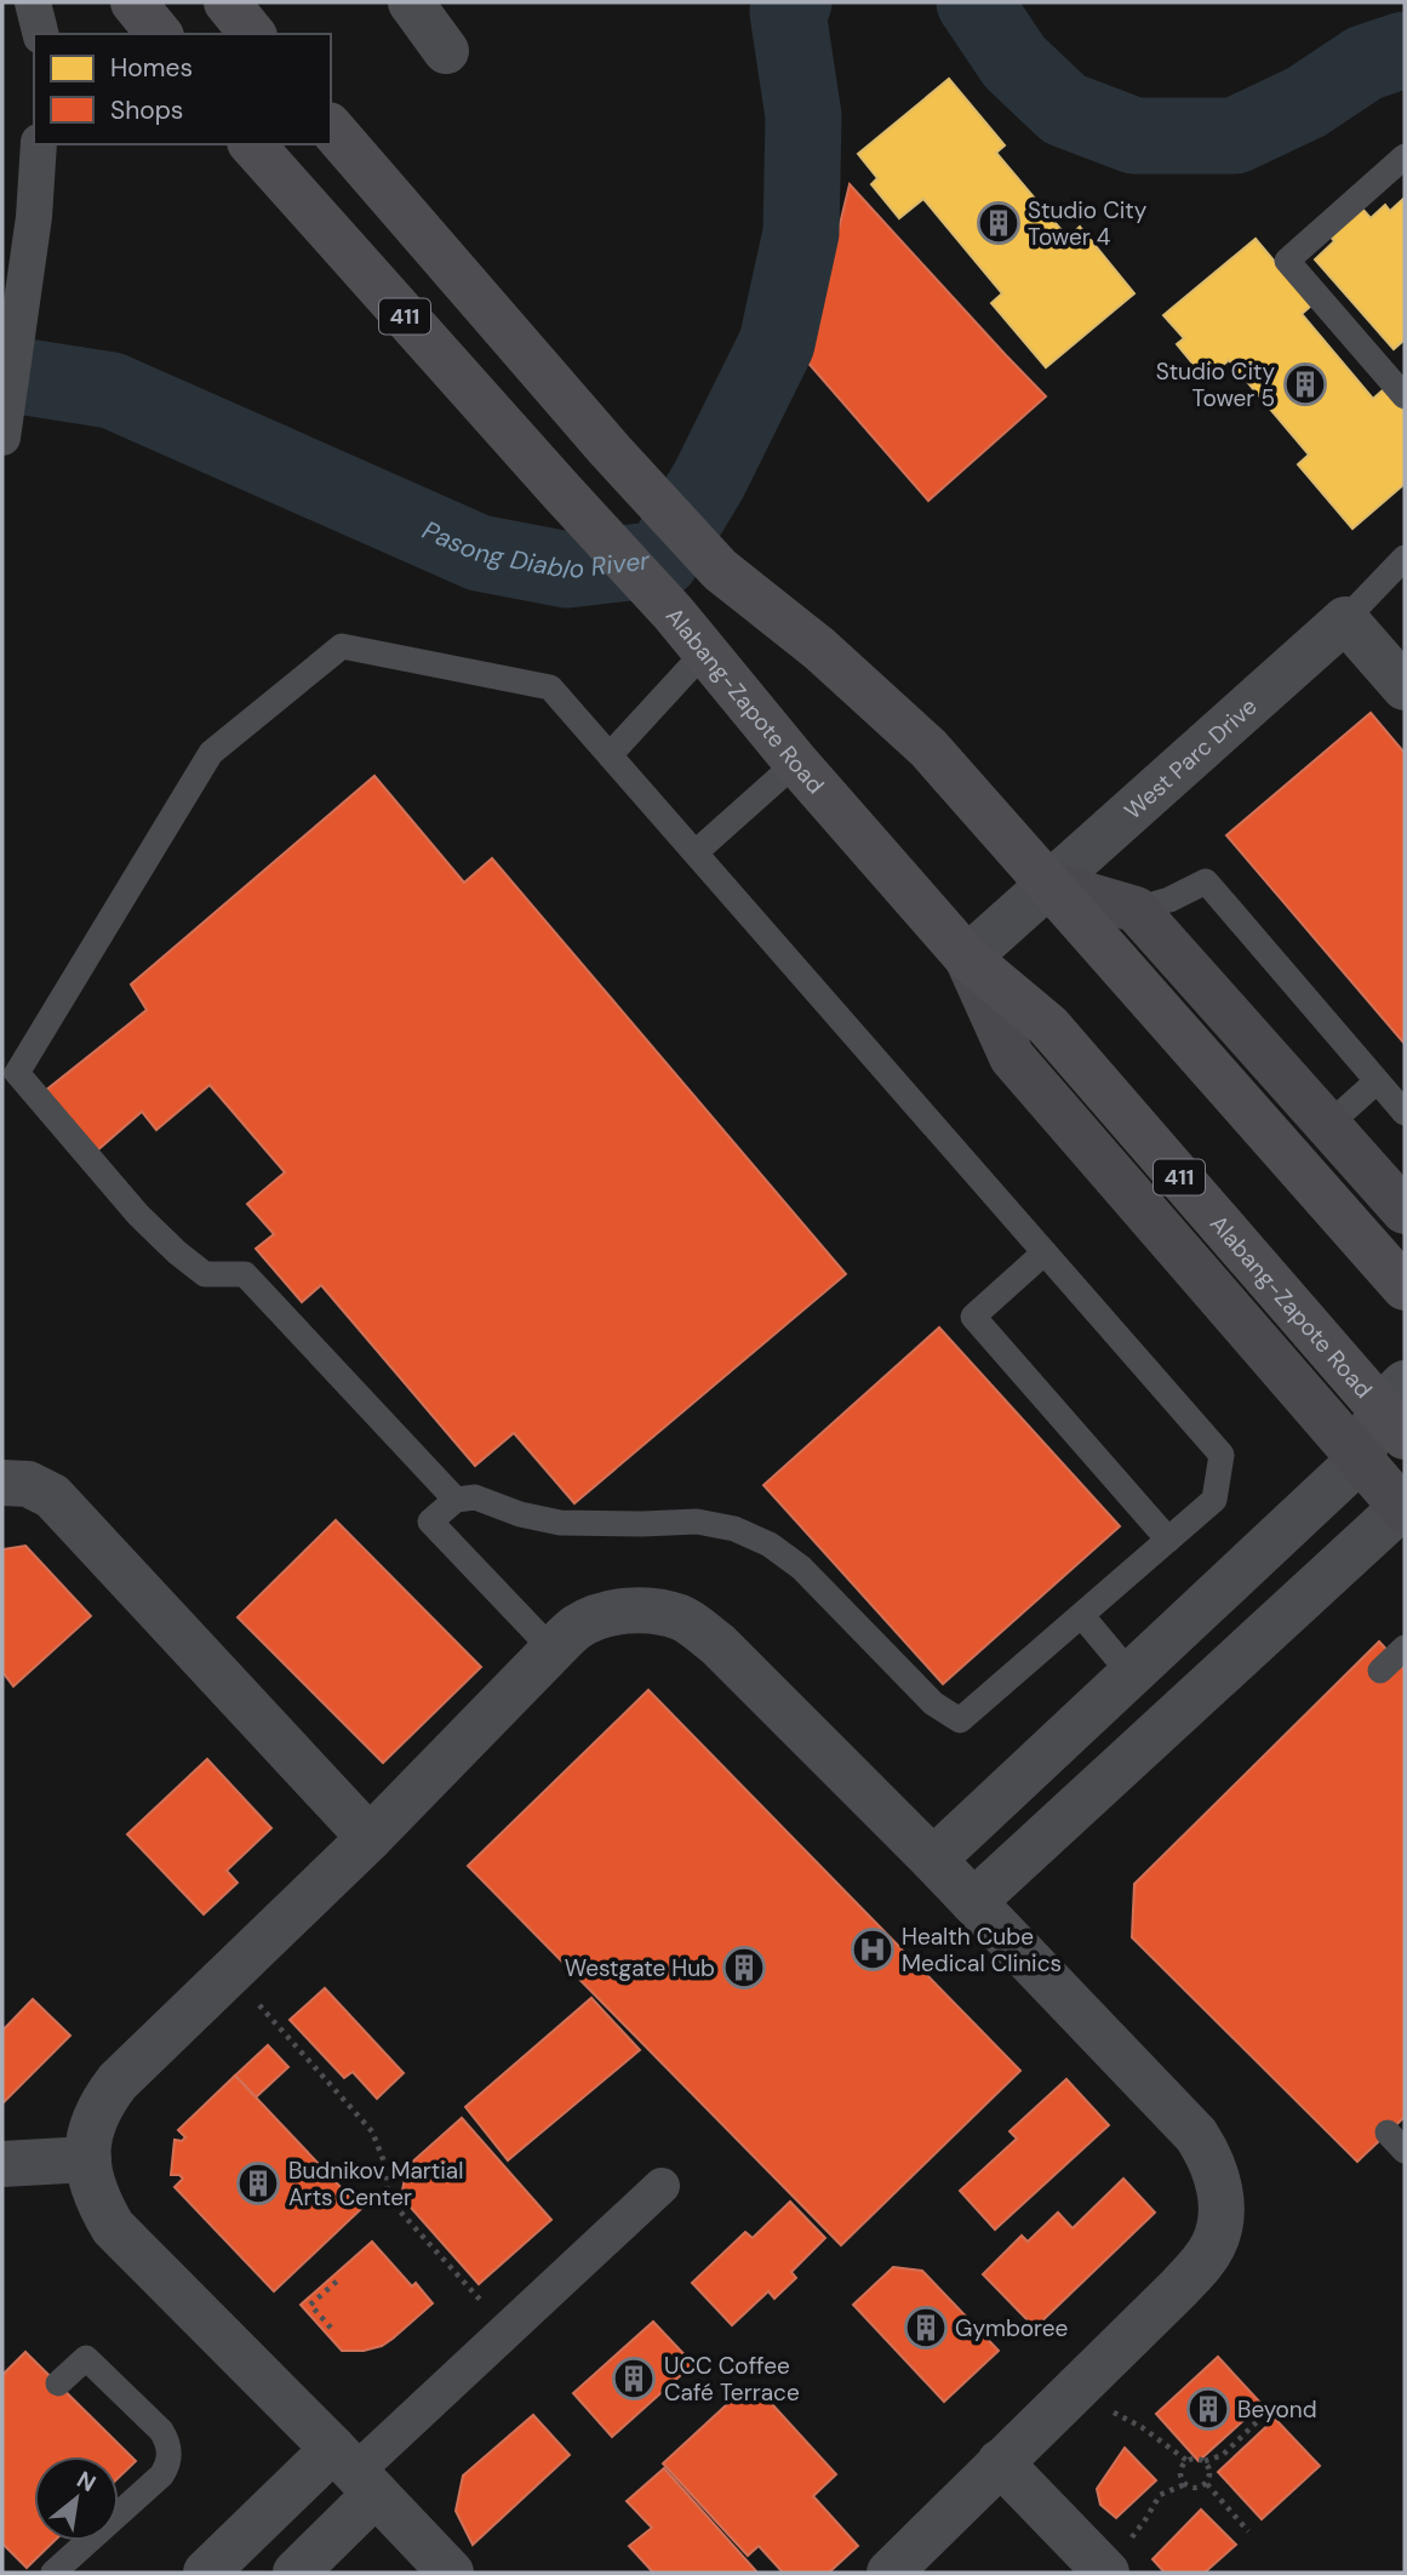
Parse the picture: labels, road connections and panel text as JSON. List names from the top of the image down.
{
  "streets": {
    "highway": ["411", "Alabang-Zapote Road"],
    "street": ["West Parc Drive"]
  },
  "crossings": [
    ["411", "Alabang-Zapote Road"],
    ["Alabang-Zapote Road", "West Parc Drive"]
  ],
  "water": ["Pasong Diablo River"],
  "places": {
    "building": [
      "Studio City Tower 4",
      "Studio City Tower 5",
      "Westgate Hub",
      "Budnikov Martial Arts Center",
      "Gymboree",
      "UCC Coffee Café Terrace",
      "Beyond"
    ],
    "hospital": ["Health Cube Medical Clinics"]
  },
  "legend": ["Homes", "Shops"],
  "north": "top right"
}
